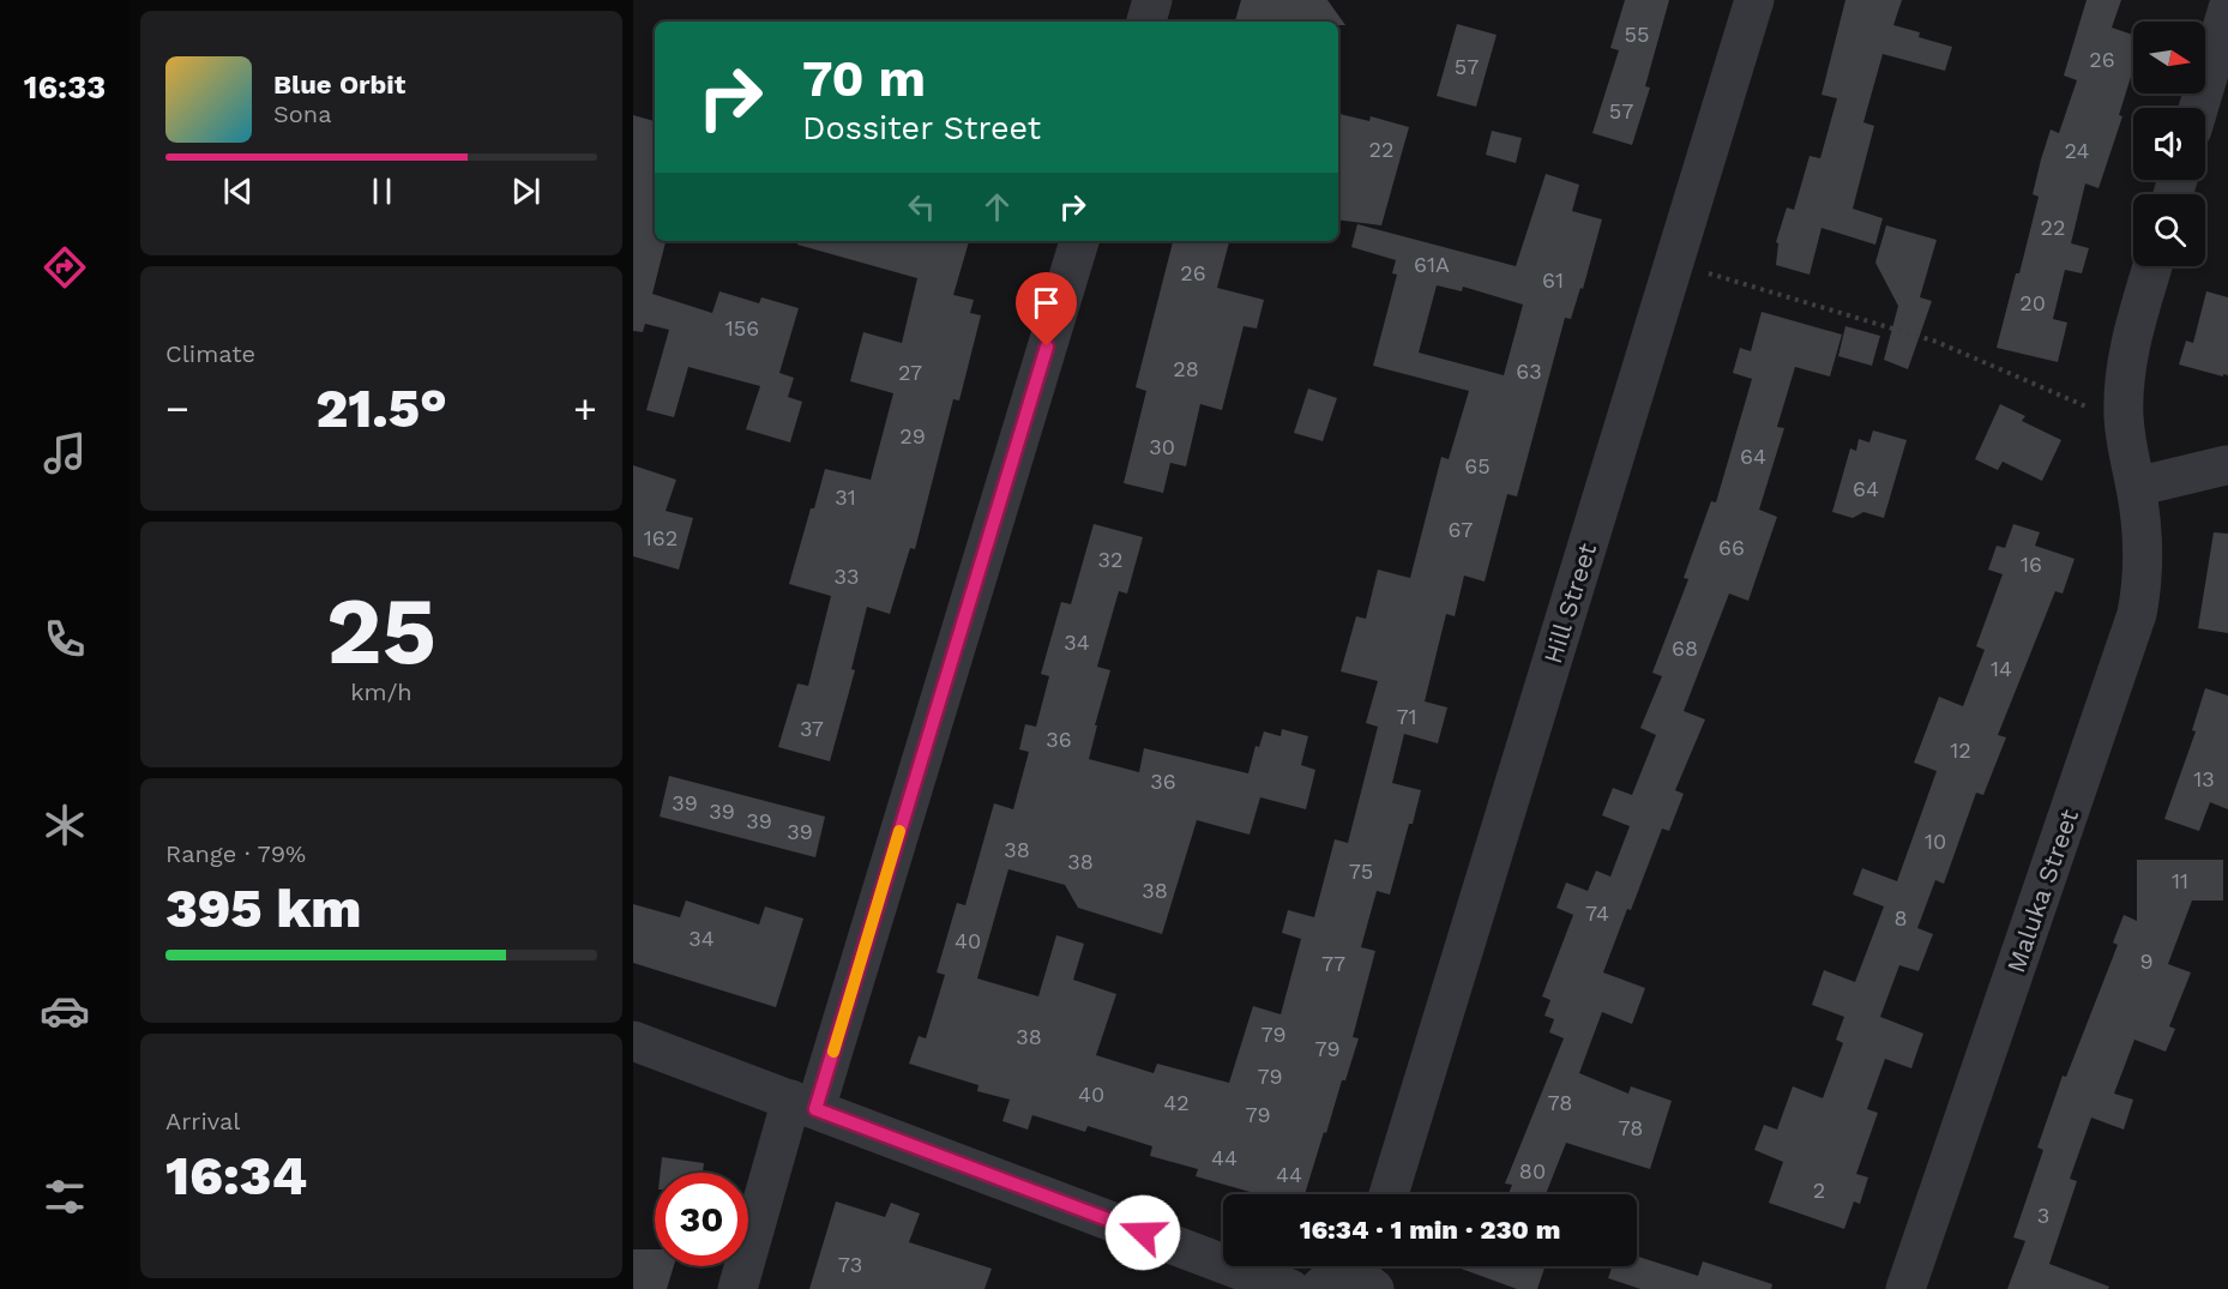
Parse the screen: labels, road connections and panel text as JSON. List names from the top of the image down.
{
  "streets": {
    "street": ["Hill Street", "Maluka Street"]
  },
  "house_numbers": [
    "55",
    "26",
    "57",
    "57",
    "22",
    "24",
    "22",
    "61A",
    "26",
    "61",
    "20",
    "156",
    "28",
    "63",
    "27",
    "29",
    "30",
    "64",
    "65",
    "64",
    "31",
    "67",
    "162",
    "66",
    "32",
    "16",
    "33",
    "34",
    "68",
    "14",
    "71",
    "37",
    "36",
    "12",
    "13",
    "36",
    "39",
    "39",
    "39",
    "39",
    "10",
    "38",
    "38",
    "75",
    "11",
    "38",
    "74",
    "8",
    "34",
    "40",
    "9",
    "77",
    "79",
    "38",
    "79",
    "79",
    "40",
    "42",
    "78",
    "79",
    "78",
    "44",
    "80",
    "44",
    "2",
    "3",
    "73"
  ],
  "north": "right",
  "page": {
    "tabs": "16:33",
    "turn": ["70 m", "Dossiter Street"],
    "song": ["Blue Orbit", "Sona"],
    "tile": [
      "Climate",
      ["25", "km/h"],
      ["Range · 79%", "395 km"],
      ["Arrival", "16:34"]
    ],
    "heat": ["−", "21.5°", "+"],
    "limit": "30",
    "trip": "16:34 · 1 min · 230 m"
  }
}
